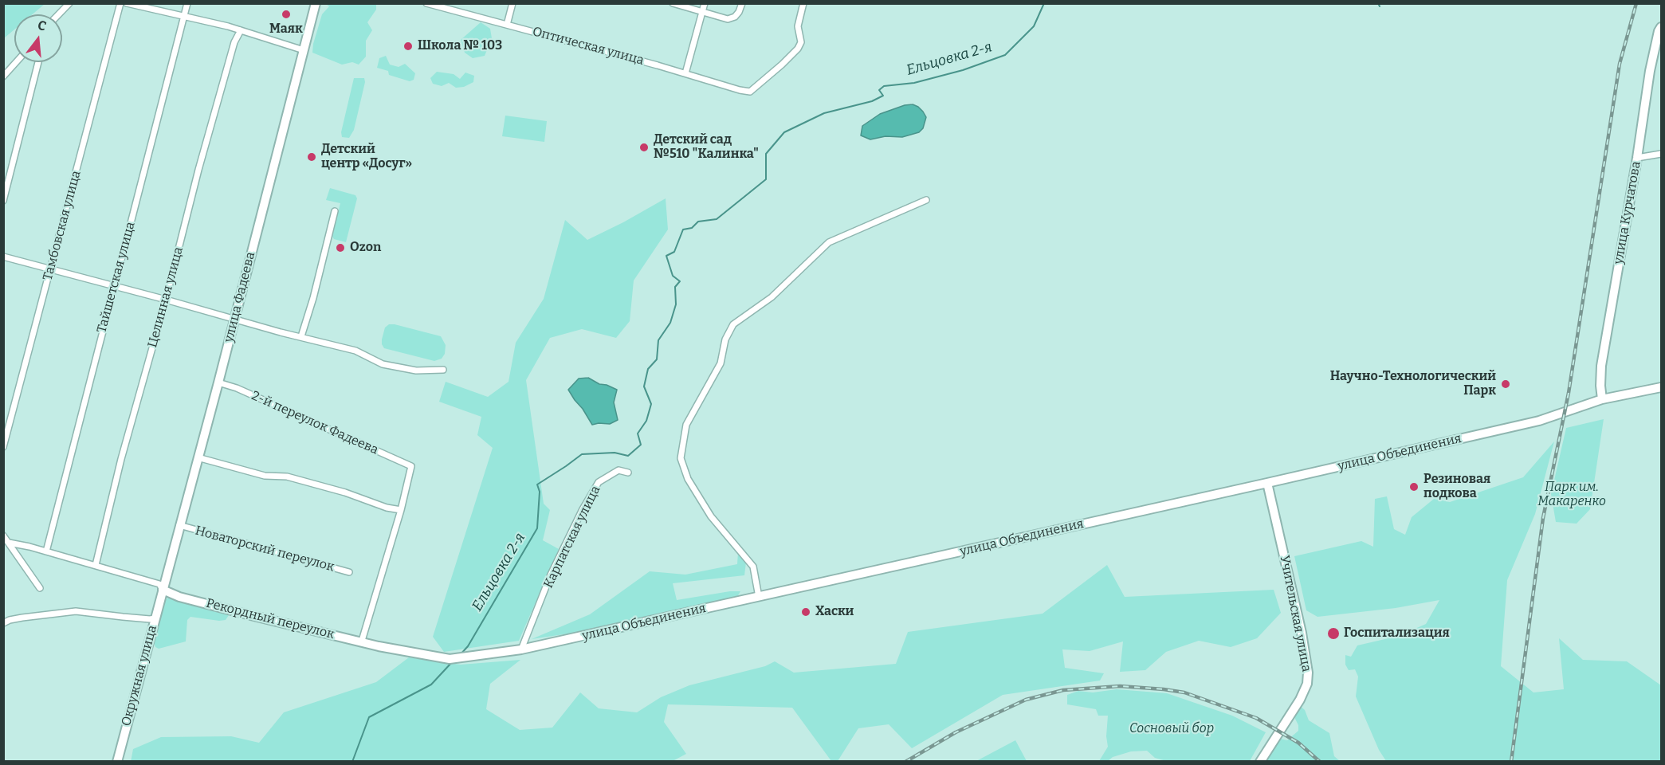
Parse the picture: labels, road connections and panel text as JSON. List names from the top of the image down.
{
  "streets": {
    "main road": [
      "улица Курчатова",
      "улица Фадеева",
      "улица Объединения",
      "Учительская улица",
      "Рекордный переулок",
      "Окружная улица"
    ],
    "street": [
      "Оптическая улица",
      "Тамбовская улица",
      "Тайшетская улица",
      "Целинная улица",
      "2-й переулок Фадеева",
      "Карпатская улица",
      "Новаторский переулок"
    ]
  },
  "crossings": [
    ["улица Курчатова", "улица Объединения"],
    ["улица Фадеева", "2-й переулок Фадеева"],
    ["улица Фадеева", "Новаторский переулок"],
    ["улица Фадеева", "Рекордный переулок"],
    ["улица Фадеева", "Окружная улица"],
    ["улица Объединения", "Карпатская улица"],
    ["улица Объединения", "Учительская улица"],
    ["улица Объединения", "Рекордный переулок"],
    ["Рекордный переулок", "Окружная улица"]
  ],
  "water": ["Ельцовка 2-я"],
  "parks": ["Парк им. Макаренко", "Сосновый бор"],
  "places": [
    "Маяк",
    "Школа № 103",
    "Детский сад №510 \"Калинка\"",
    "Детский центр «Досуг»",
    "Ozon",
    "Научно-Технологический Парк",
    "Резиновая подкова",
    "Хаски",
    "Госпитализация"
  ],
  "north": "top"
}
